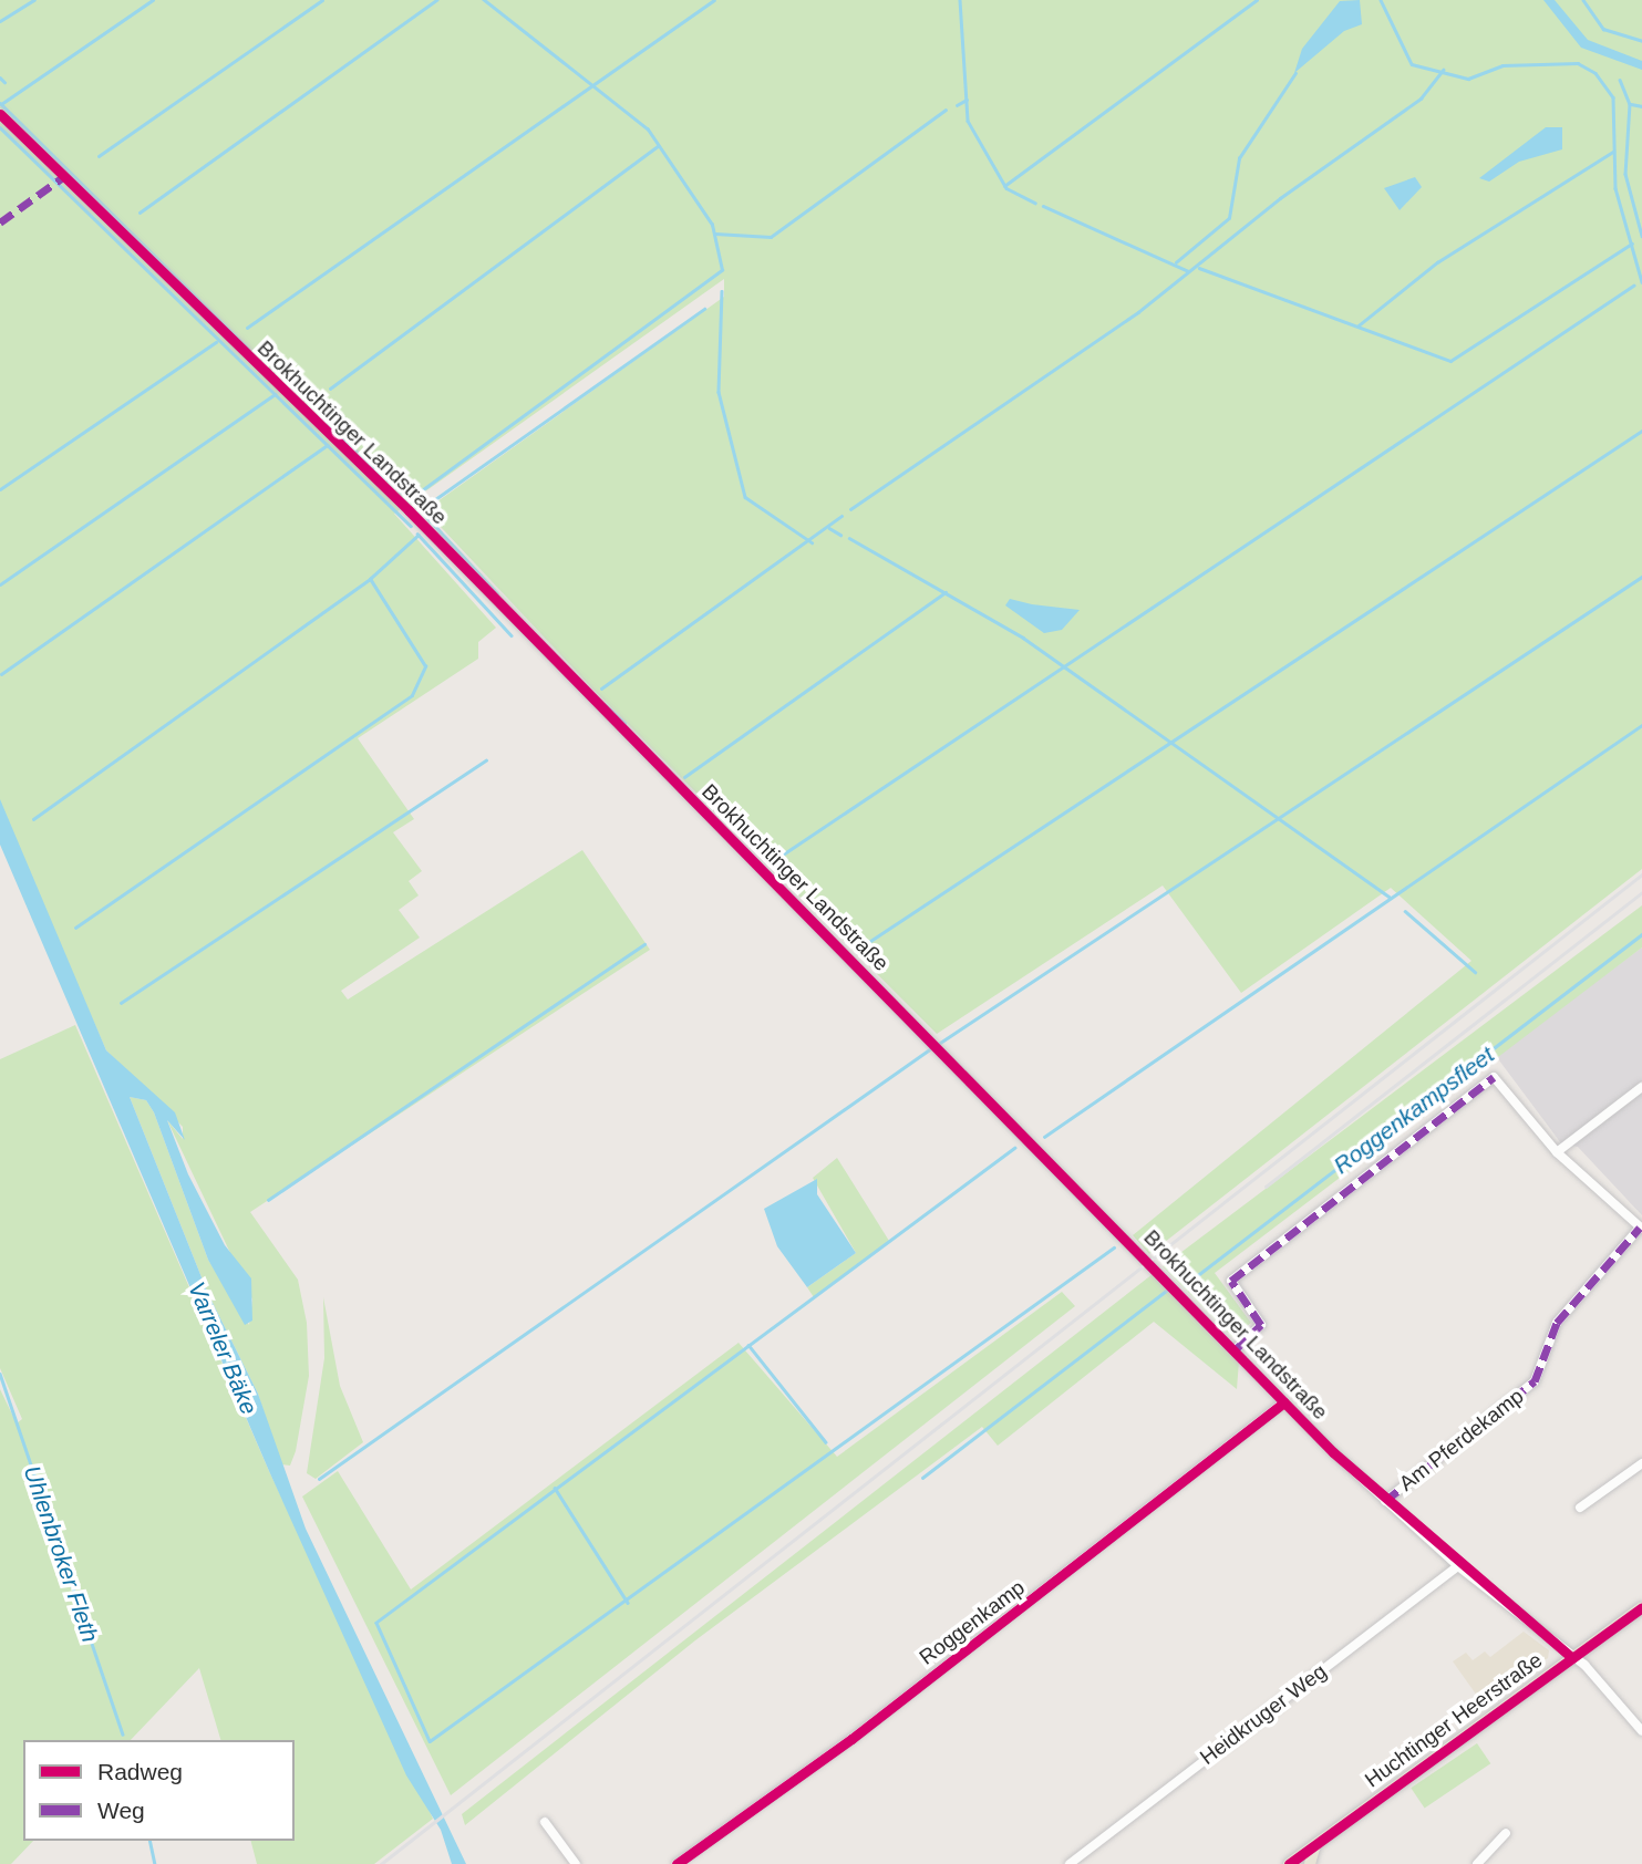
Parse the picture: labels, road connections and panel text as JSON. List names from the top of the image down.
{
  "streets": {
    "main road": ["Huchtinger Heerstraße"],
    "street": [
      "Brokhuchtinger Landstraße",
      "Am Pferdekamp",
      "Roggenkamp",
      "Heidkruger Weg"
    ]
  },
  "crossings": [
    ["Brokhuchtinger Landstraße", "Am Pferdekamp"],
    ["Brokhuchtinger Landstraße", "Roggenkamp"],
    ["Brokhuchtinger Landstraße", "Heidkruger Weg"],
    ["Brokhuchtinger Landstraße", "Huchtinger Heerstraße"]
  ],
  "water": ["Roggenkampsfleet", "Varreler Bäke", "Uhlenbroker Fleth"],
  "legend": ["Radweg", "Weg"]
}
